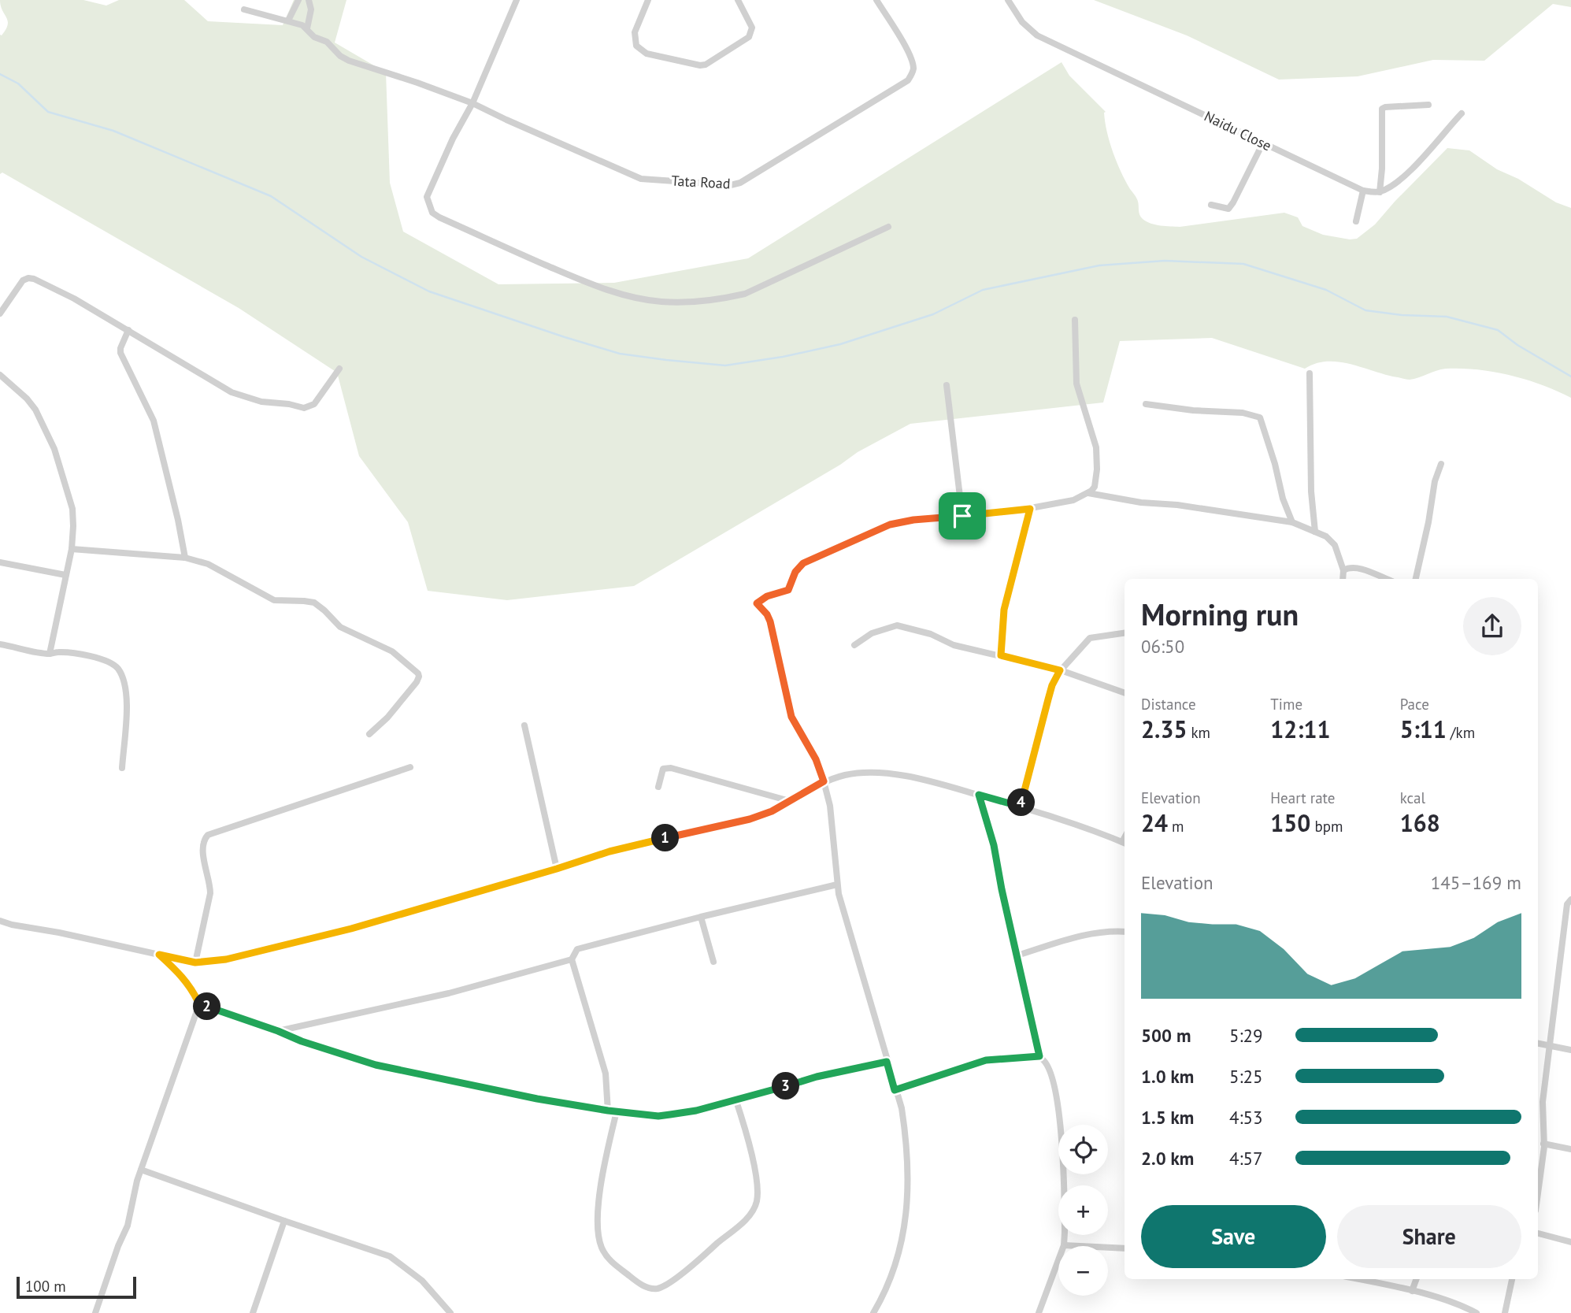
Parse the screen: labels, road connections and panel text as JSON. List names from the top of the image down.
{
  "streets": {
    "street": ["Naidu Close", "Tata Road"]
  },
  "scale_bar": "100 m",
  "page": {
    "heading": ["Morning run", "06:50"],
    "stats": [
      ["Distance", "2.35 km"],
      ["Time", "12:11"],
      ["Pace", "5:11 /km"],
      ["Elevation", "24 m"],
      ["Heart rate", "150 bpm"],
      ["kcal", "168"]
    ],
    "pins": [
      "4",
      "1",
      "2",
      "3"
    ],
    "chart": ["Elevation", "145–169 m"],
    "list": [
      {
        "name": "500 m",
        "note": "5:29"
      },
      {
        "name": "1.0 km",
        "note": "5:25"
      },
      {
        "name": "1.5 km",
        "note": "4:53"
      },
      {
        "name": "2.0 km",
        "note": "4:57"
      }
    ],
    "map_buttons": ["+", "−"],
    "buttons": ["Save", "Share"],
    "scale": "100 m"
  }
}
